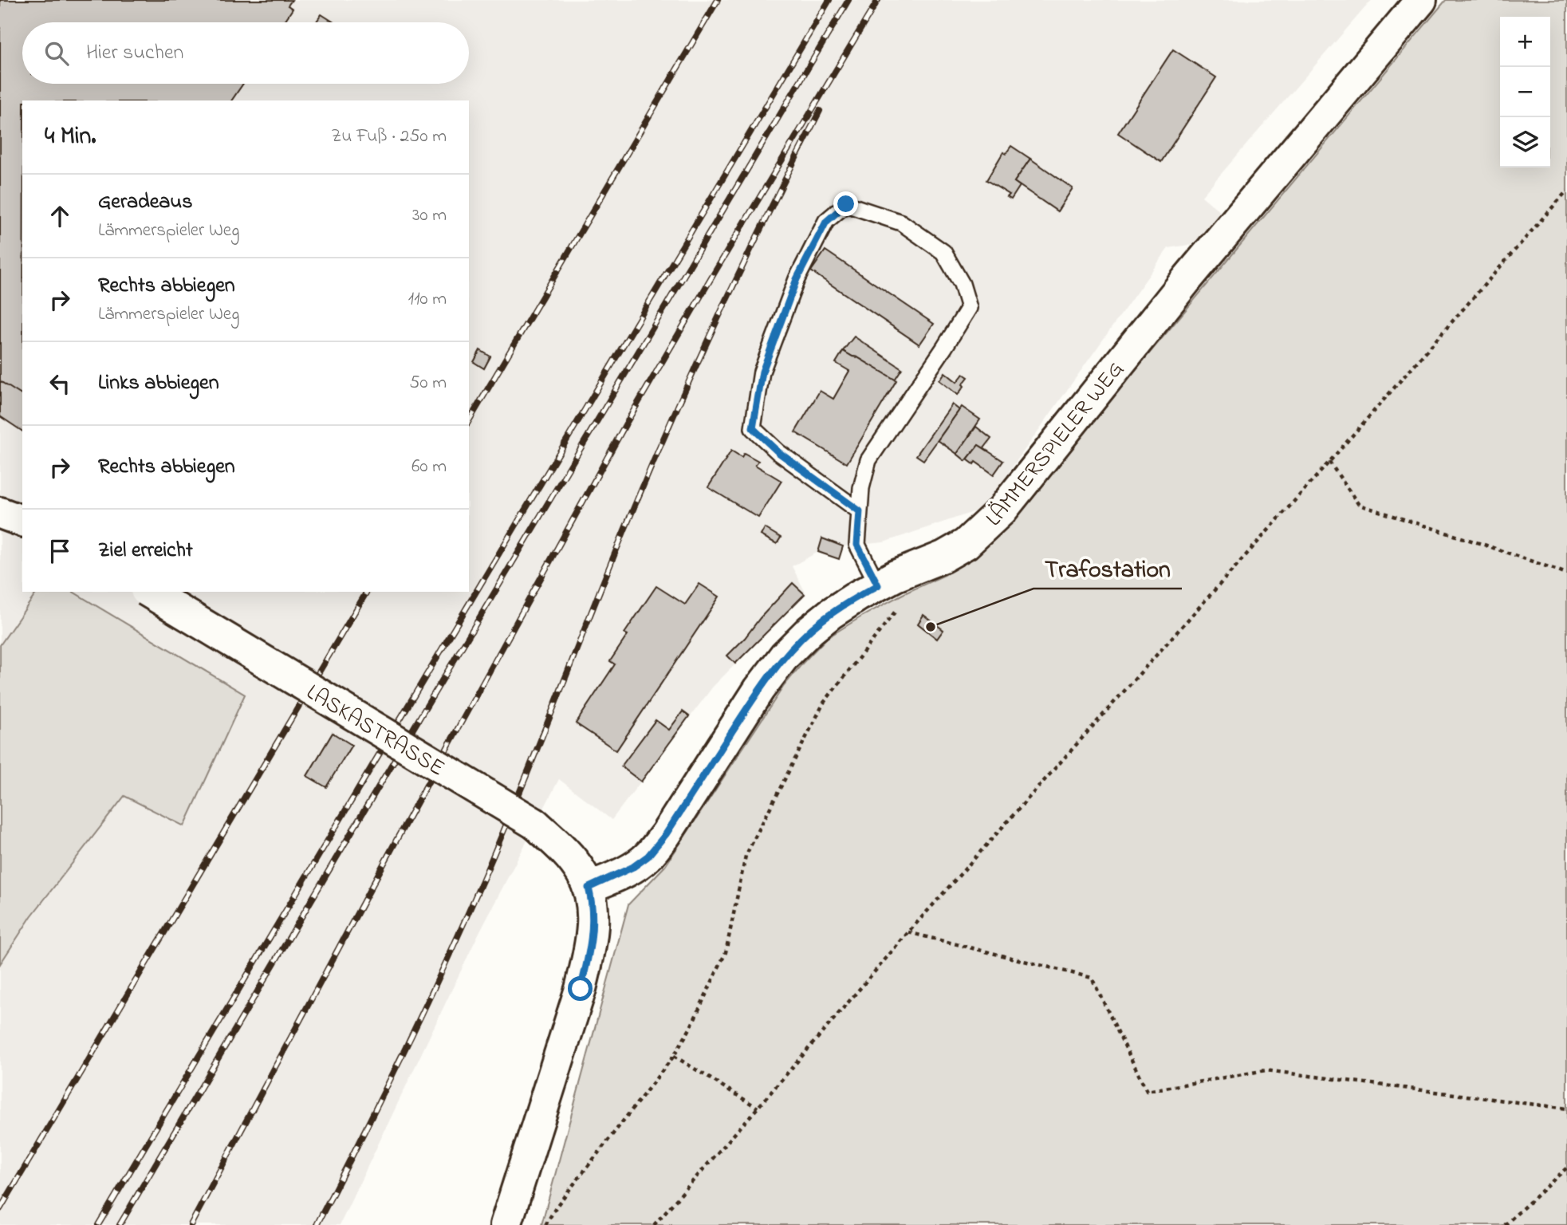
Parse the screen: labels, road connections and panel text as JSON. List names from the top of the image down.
{
  "streets": {
    "street": ["LÄMMERSPIELER WEG", "LASKASTRASSE"]
  },
  "crossings": [
    ["LÄMMERSPIELER WEG", "LASKASTRASSE"]
  ],
  "places": ["Trafostation"],
  "page": {
    "map_buttons": ["+", "−"],
    "search": "Hier suchen",
    "heading": ["4 Min.", "Zu Fuß · 250 m"],
    "list": [
      ["Geradeaus", "Lämmerspieler Weg", "30 m"],
      ["Rechts abbiegen", "Lämmerspieler Weg", "110 m"],
      ["Links abbiegen", "50 m"],
      ["Rechts abbiegen", "60 m"],
      "Ziel erreicht"
    ]
  }
}
